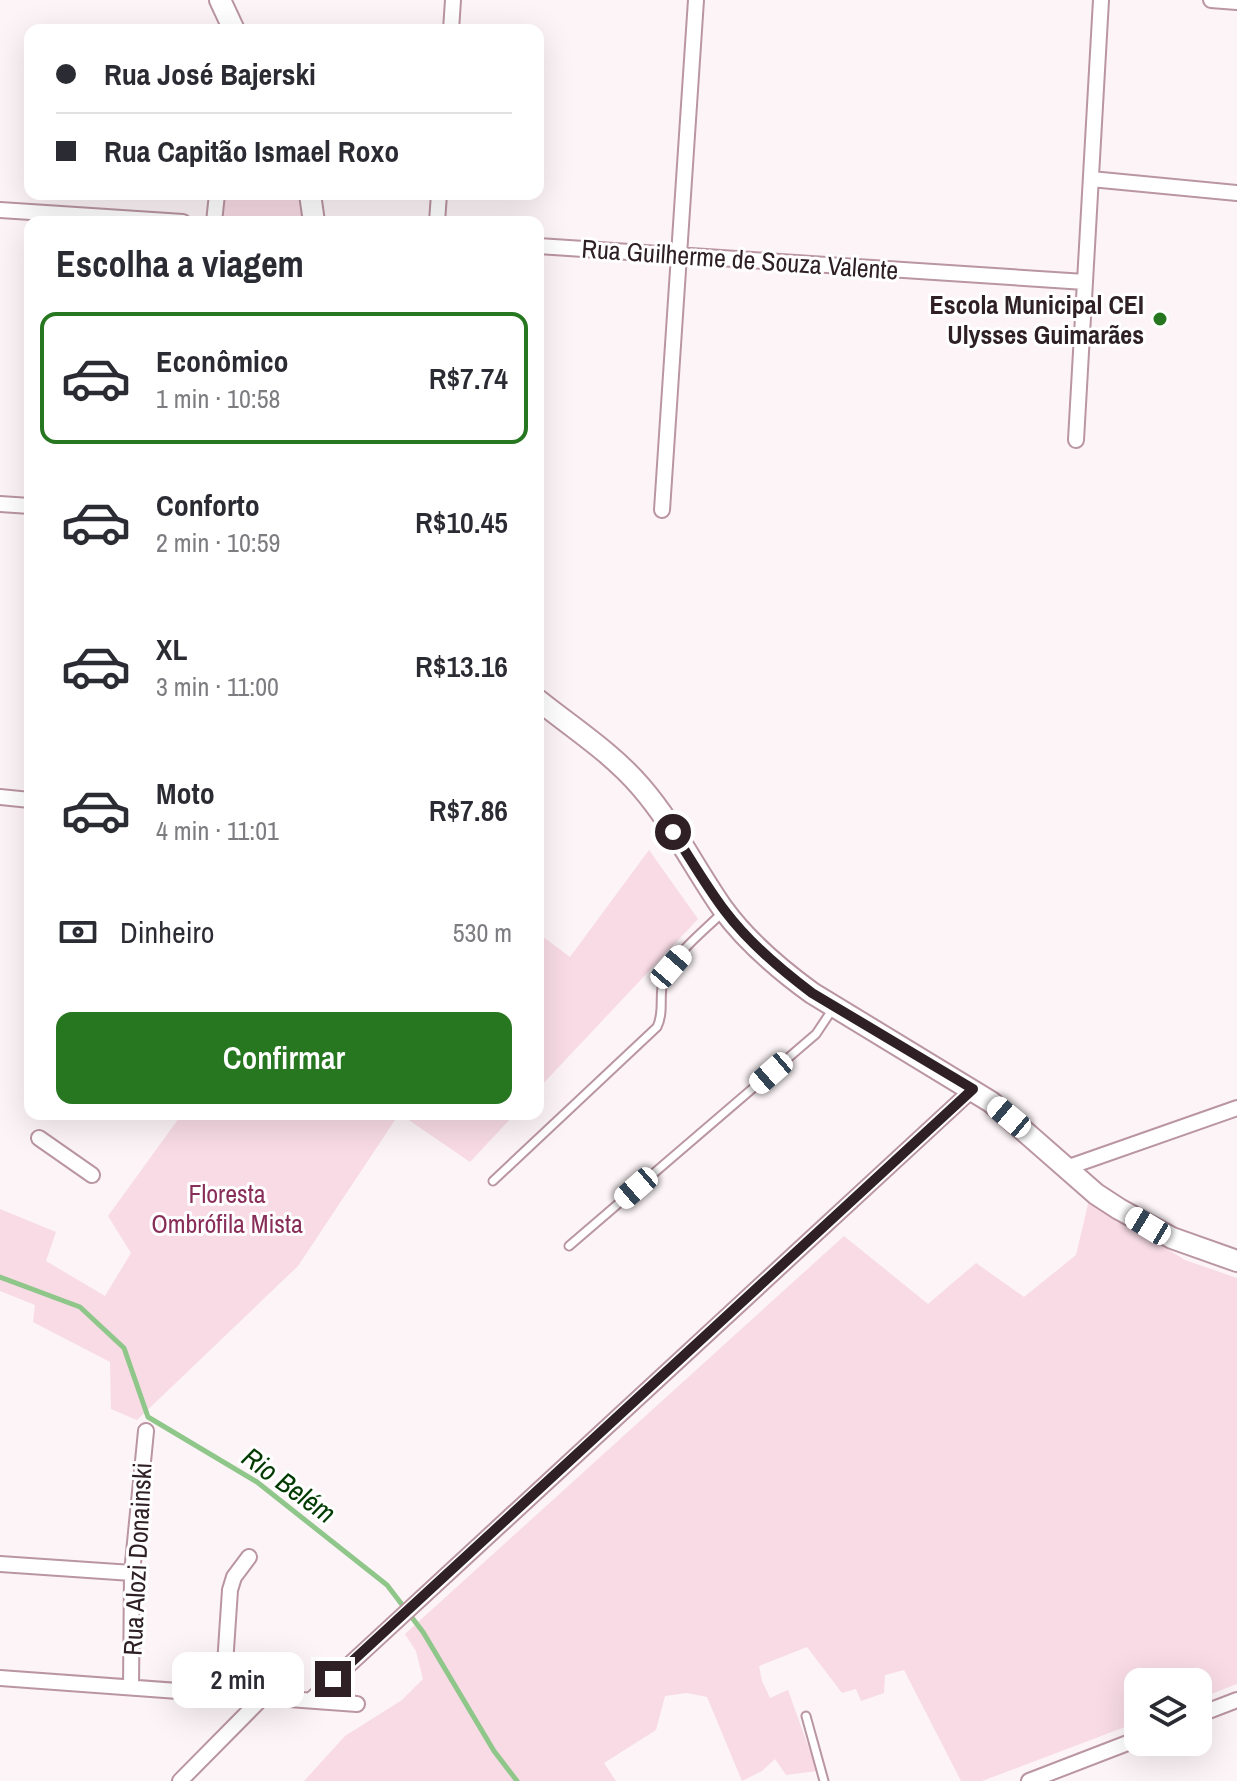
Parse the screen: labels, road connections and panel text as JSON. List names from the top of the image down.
{
  "streets": {
    "street": ["Rua Guilherme de Souza Valente", "Rua Alozi Donainski"]
  },
  "water": ["Rio Belém"],
  "parks": ["Floresta Ombrófila Mista"],
  "places": ["Escola Municipal CEI Ulysses Guimarães"],
  "page": {
    "banner": ["Rua José Bajerski", "Rua Capitão Ismael Roxo"],
    "heading": "Escolha a viagem",
    "list": [
      {
        "name": "Econômico",
        "note": "1 min · 10:58",
        "value": "R$7.74"
      },
      {
        "name": "Conforto",
        "note": "2 min · 10:59",
        "value": "R$10.45"
      },
      {
        "name": "XL",
        "note": "3 min · 11:00",
        "value": "R$13.16"
      },
      {
        "name": "Moto",
        "note": "4 min · 11:01",
        "value": "R$7.86"
      }
    ],
    "pay": ["Dinheiro", "530 m"],
    "buttons": "Confirmar",
    "bubble": "2 min"
  }
}
